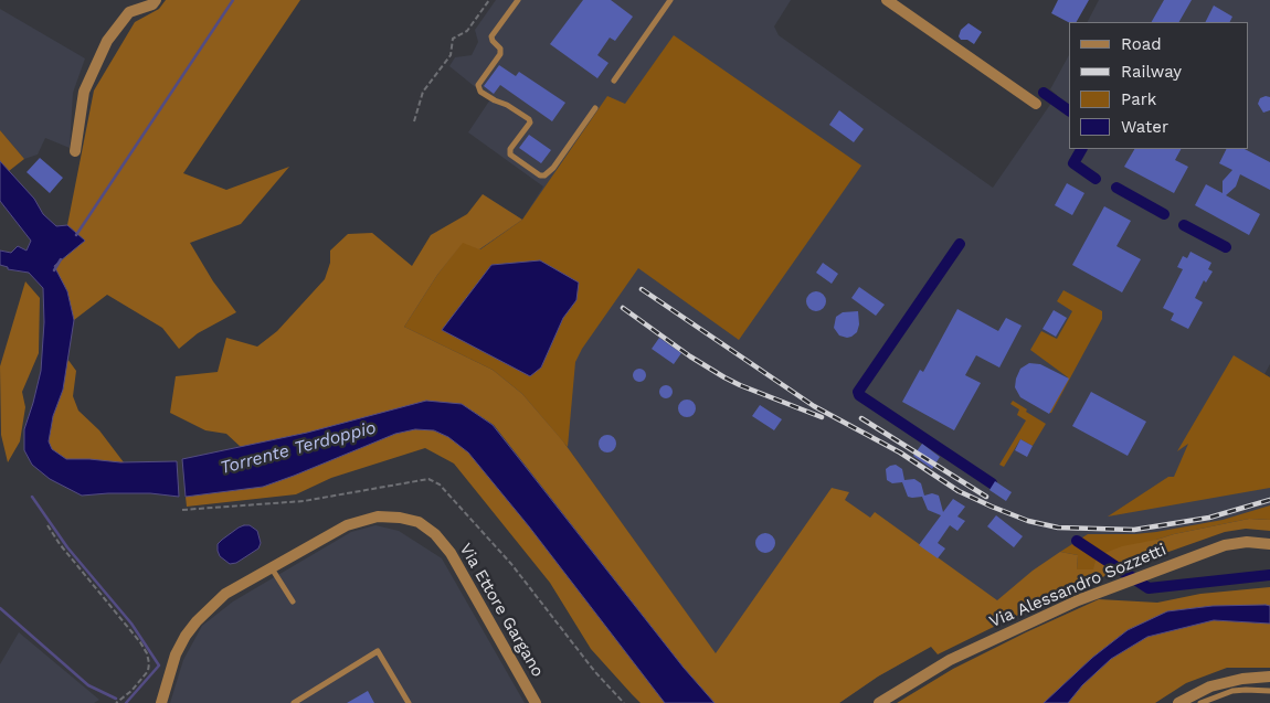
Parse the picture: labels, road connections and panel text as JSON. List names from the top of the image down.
{
  "streets": {
    "street": ["Via Alessandro Sozzetti", "Via Ettore Gargano"]
  },
  "water": ["Torrente Terdoppio"],
  "legend": [
    "Road",
    "Railway",
    "Park",
    "Water"
  ]
}
